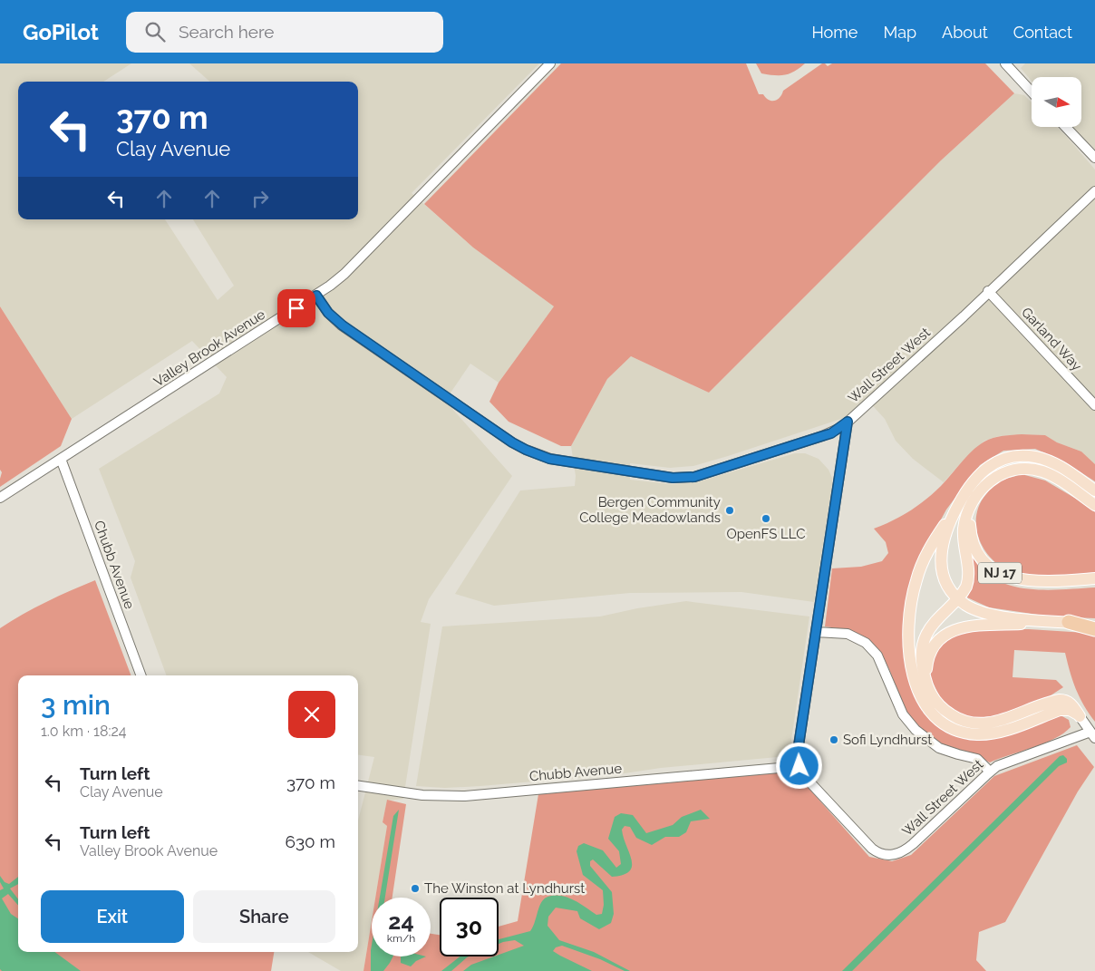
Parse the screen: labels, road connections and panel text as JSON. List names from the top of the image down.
{
  "streets": {
    "main road": ["NJ 17"],
    "street": [
      "Garland Way",
      "Valley Brook Avenue",
      "Wall Street West",
      "Chubb Avenue"
    ]
  },
  "crossings": [
    ["Garland Way", "Wall Street West"],
    ["Valley Brook Avenue", "Chubb Avenue"],
    ["Wall Street West", "Chubb Avenue"]
  ],
  "places": [
    "Bergen Community College Meadowlands",
    "OpenFS LLC",
    "Sofi Lyndhurst",
    "The Winston at Lyndhurst"
  ],
  "north": "right",
  "page": {
    "header": "GoPilot",
    "search": "Search here",
    "nav": [
      "Home",
      "Map",
      "About",
      "Contact"
    ],
    "turn": ["370 m", "Clay Avenue"],
    "heading": ["3 min", "1.0 km · 18:24"],
    "list": [
      {
        "name": "Turn left",
        "note": "Clay Avenue",
        "value": "370 m"
      },
      {
        "name": "Turn left",
        "note": "Valley Brook Avenue",
        "value": "630 m"
      }
    ],
    "buttons": ["Exit", "Share"],
    "speed": "24 km/h",
    "limit": "30"
  }
}
